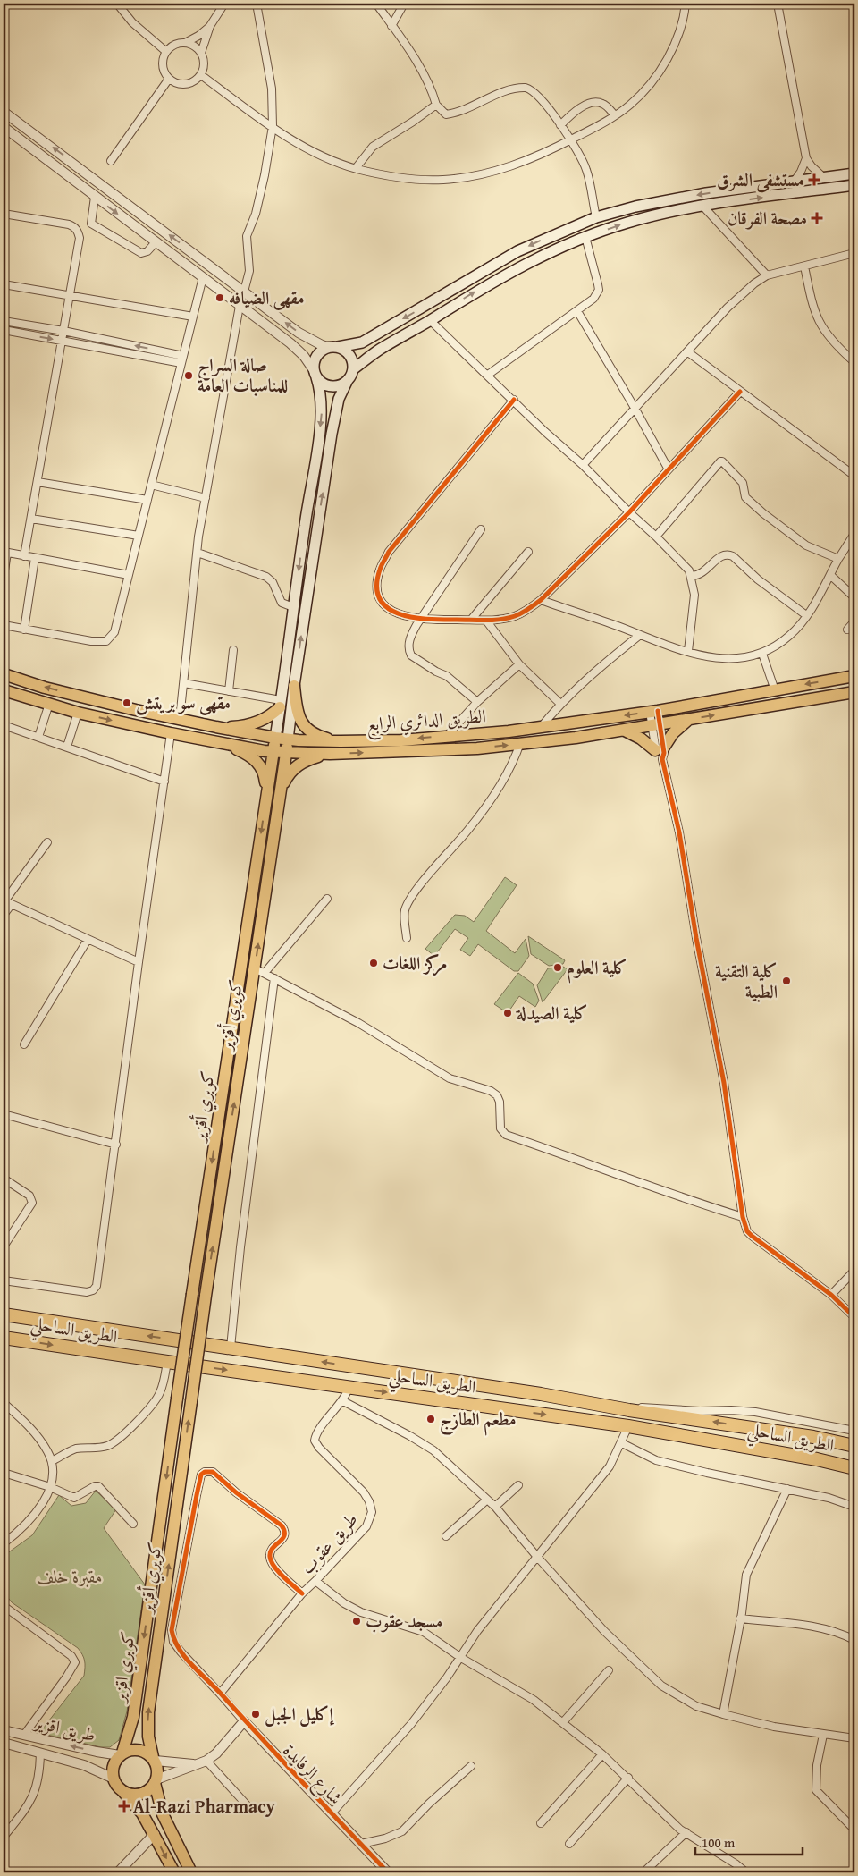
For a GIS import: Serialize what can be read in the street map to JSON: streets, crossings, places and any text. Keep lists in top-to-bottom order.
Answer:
{
  "streets": {
    "highway": ["الطريق الساحلي"],
    "main road": [
      "الطريق الدائري الرابع",
      "كويري أقزير",
      "كوبري أقزير",
      "كوبري اقزير"
    ],
    "street": ["طريق عقوب", "طريق اقزير", "شارع الرفايدة"]
  },
  "crossings": [
    ["الطريق الدائري الرابع", "كويري أقزير"],
    ["الطريق الدائري الرابع", "كوبري أقزير"],
    ["كويري أقزير", "كوبري اقزير"],
    ["كويري أقزير", "طريق اقزير"],
    ["كوبري أقزير", "كوبري اقزير"],
    ["الطريق الساحلي", "طريق عقوب"],
    ["طريق عقوب", "شارع الرفايدة"],
    ["كوبري اقزير", "طريق اقزير"]
  ],
  "one_way": ["كويري أقزير", "كوبري أقزير", "كوبري اقزير"],
  "parks": ["مقبرة خلف"],
  "places": {
    "health": ["مستشفى الشرق", "مصحة الفرقان", "Al-Razi Pharmacy"],
    "other": [
      "مقهى الضيافه",
      "صالة السراج للمناسبات العامة",
      "مقهى سو بريتش",
      "مركز اللغات",
      "كلية العلوم",
      "كلية التقنية الطبية",
      "كلية الصيدلة",
      "مطعم الطازج",
      "مسجد عقوب",
      "إكليل الجبل"
    ]
  },
  "scale_bar": "100 m"
}
